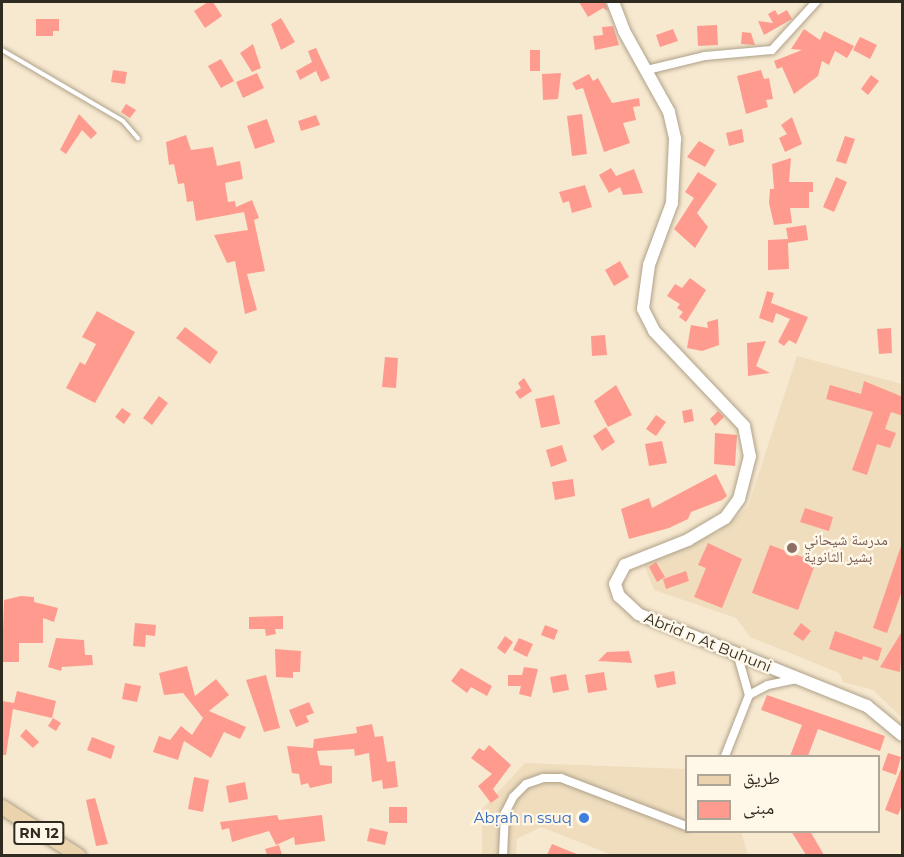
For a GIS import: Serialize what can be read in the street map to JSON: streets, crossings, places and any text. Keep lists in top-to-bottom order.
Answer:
{
  "streets": {
    "main road": ["RN 12"],
    "street": ["Abrid n At Buhuni"]
  },
  "places": ["مدرسة شيحاني بشير الثانوية", "Abṛah n ssuq"],
  "legend": ["طريق", "مبنى"]
}
